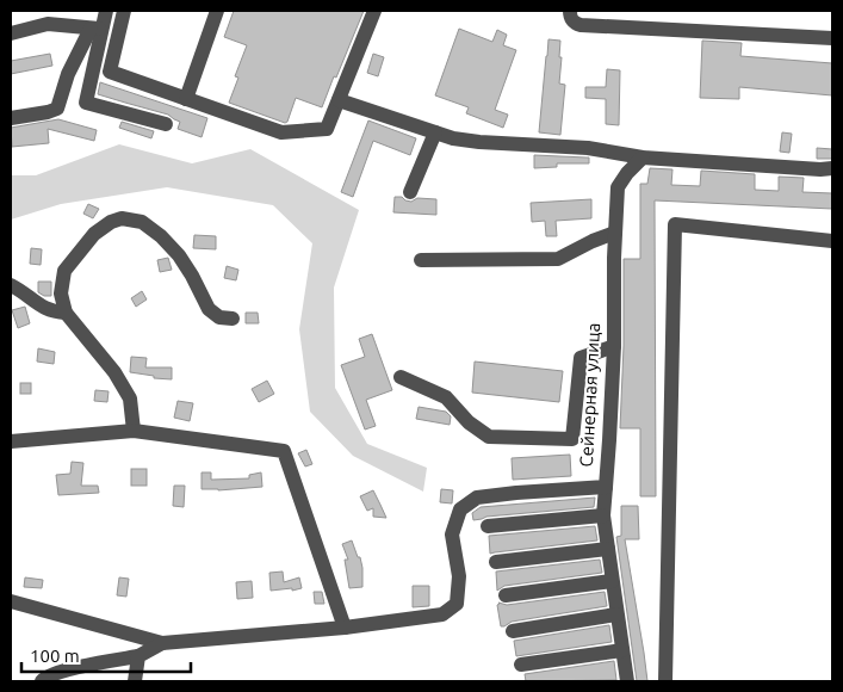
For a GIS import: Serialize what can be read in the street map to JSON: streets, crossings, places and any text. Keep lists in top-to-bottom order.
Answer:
{
  "streets": {
    "street": ["Сейнерная улица"]
  },
  "scale_bar": "100 m"
}
